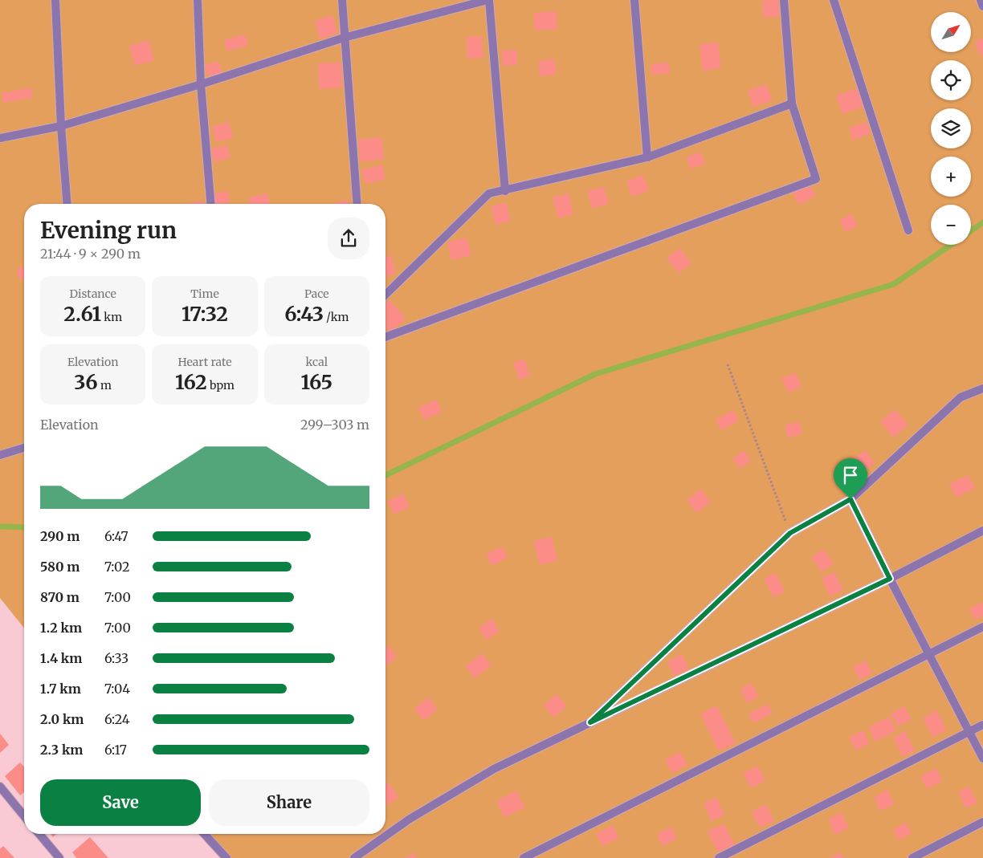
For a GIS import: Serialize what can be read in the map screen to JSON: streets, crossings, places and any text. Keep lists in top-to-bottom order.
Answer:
{
  "north": "top right",
  "page": {
    "map_buttons": ["+", "−"],
    "heading": ["Evening run", "21:44 · 9 × 290 m"],
    "stats": [
      ["Distance", "2.61 km"],
      ["Time", "17:32"],
      ["Pace", "6:43 /km"],
      ["Elevation", "36 m"],
      ["Heart rate", "162 bpm"],
      ["kcal", "165"]
    ],
    "chart": ["Elevation", "299–303 m"],
    "list": [
      {
        "name": "290 m",
        "note": "6:47"
      },
      {
        "name": "580 m",
        "note": "7:02"
      },
      {
        "name": "870 m",
        "note": "7:00"
      },
      {
        "name": "1.2 km",
        "note": "7:00"
      },
      {
        "name": "1.4 km",
        "note": "6:33"
      },
      {
        "name": "1.7 km",
        "note": "7:04"
      },
      {
        "name": "2.0 km",
        "note": "6:24"
      },
      {
        "name": "2.3 km",
        "note": "6:17"
      }
    ],
    "buttons": ["Save", "Share"]
  }
}
